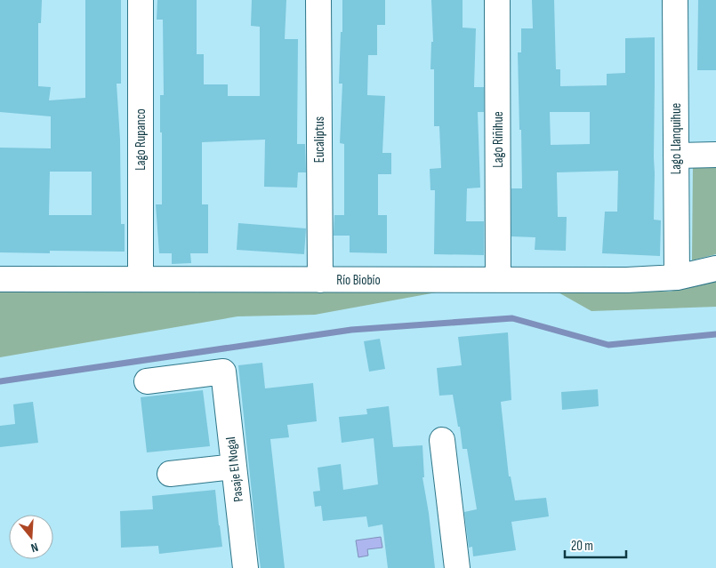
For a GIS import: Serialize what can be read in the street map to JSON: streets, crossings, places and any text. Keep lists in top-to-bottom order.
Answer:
{
  "streets": {
    "street": [
      "Lago Llanquihue",
      "Lago Rupanco",
      "Eucaliptus",
      "Lago Riñihue",
      "Río Biobío",
      "Pasaje El Nogal"
    ]
  },
  "crossings": [
    ["Lago Llanquihue", "Río Biobío"],
    ["Lago Rupanco", "Río Biobío"],
    ["Eucaliptus", "Río Biobío"],
    ["Lago Riñihue", "Río Biobío"]
  ],
  "scale_bar": "20 m",
  "north": "bottom"
}
